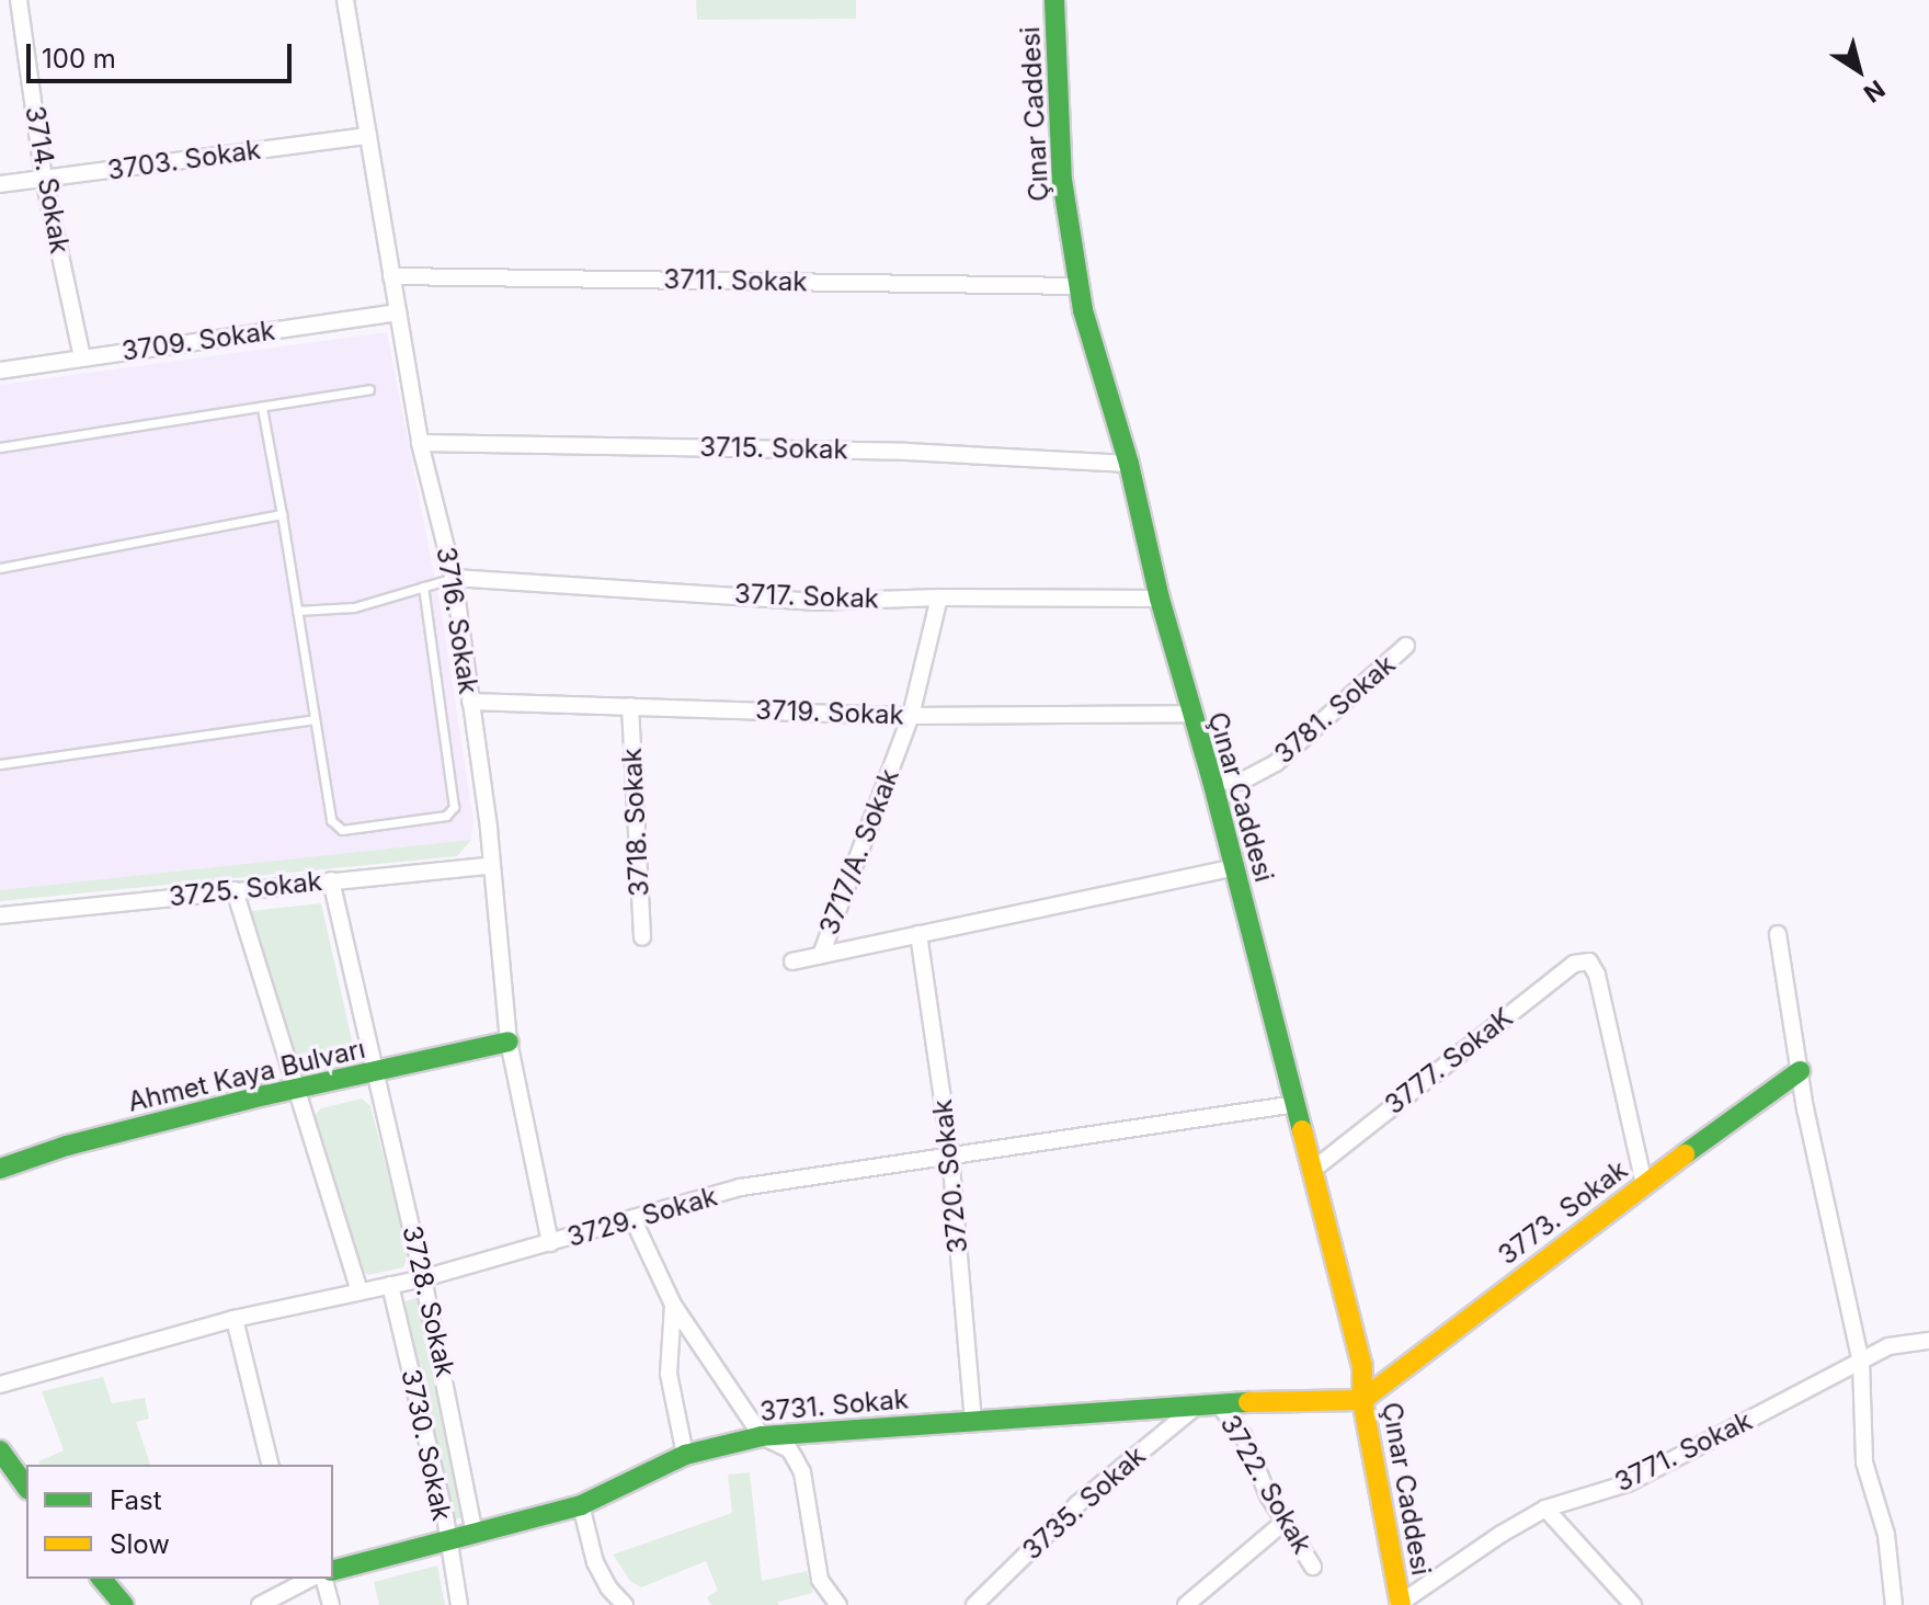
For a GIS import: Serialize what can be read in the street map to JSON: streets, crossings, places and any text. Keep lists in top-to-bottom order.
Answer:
{
  "streets": {
    "street": [
      "Çınar Caddesi",
      "3703. Sokak",
      "3714. Sokak",
      "3711. Sokak",
      "3709. Sokak",
      "3715. Sokak",
      "3717. Sokak",
      "3716. Sokak",
      "3781. Sokak",
      "3719. Sokak",
      "3718. Sokak",
      "3717/A. Sokak",
      "3725. Sokak",
      "3777. SokaK",
      "Ahmet Kaya Bulvarı",
      "3720. Sokak",
      "3773. Sokak",
      "3729. Sokak",
      "3728. Sokak",
      "3731. Sokak",
      "3730. Sokak",
      "3771. Sokak",
      "3722. Sokak",
      "3735. Sokak"
    ]
  },
  "crossings": [
    ["Çınar Caddesi", "3711. Sokak"],
    ["Çınar Caddesi", "3715. Sokak"],
    ["Çınar Caddesi", "3717. Sokak"],
    ["Çınar Caddesi", "3781. Sokak"],
    ["Çınar Caddesi", "3719. Sokak"],
    ["Çınar Caddesi", "3777. SokaK"],
    ["Çınar Caddesi", "3773. Sokak"],
    ["Çınar Caddesi", "3729. Sokak"],
    ["Çınar Caddesi", "3731. Sokak"],
    ["Çınar Caddesi", "3771. Sokak"],
    ["3703. Sokak", "3714. Sokak"],
    ["3703. Sokak", "3716. Sokak"],
    ["3714. Sokak", "3709. Sokak"],
    ["3711. Sokak", "3716. Sokak"],
    ["3709. Sokak", "3716. Sokak"],
    ["3715. Sokak", "3716. Sokak"],
    ["3717. Sokak", "3716. Sokak"],
    ["3717. Sokak", "3717/A. Sokak"],
    ["3716. Sokak", "3719. Sokak"],
    ["3716. Sokak", "3725. Sokak"],
    ["3716. Sokak", "Ahmet Kaya Bulvarı"],
    ["3716. Sokak", "3729. Sokak"],
    ["3719. Sokak", "3718. Sokak"],
    ["3719. Sokak", "3717/A. Sokak"],
    ["3725. Sokak", "3728. Sokak"],
    ["3777. SokaK", "3773. Sokak"],
    ["Ahmet Kaya Bulvarı", "3728. Sokak"],
    ["3720. Sokak", "3729. Sokak"],
    ["3720. Sokak", "3731. Sokak"],
    ["3773. Sokak", "3731. Sokak"],
    ["3729. Sokak", "3728. Sokak"],
    ["3729. Sokak", "3730. Sokak"],
    ["3728. Sokak", "3731. Sokak"],
    ["3731. Sokak", "3730. Sokak"],
    ["3731. Sokak", "3722. Sokak"],
    ["3731. Sokak", "3735. Sokak"],
    ["3722. Sokak", "3735. Sokak"]
  ],
  "legend": ["Fast", "Slow"],
  "scale_bar": "100 m",
  "north": "bottom right"
}
